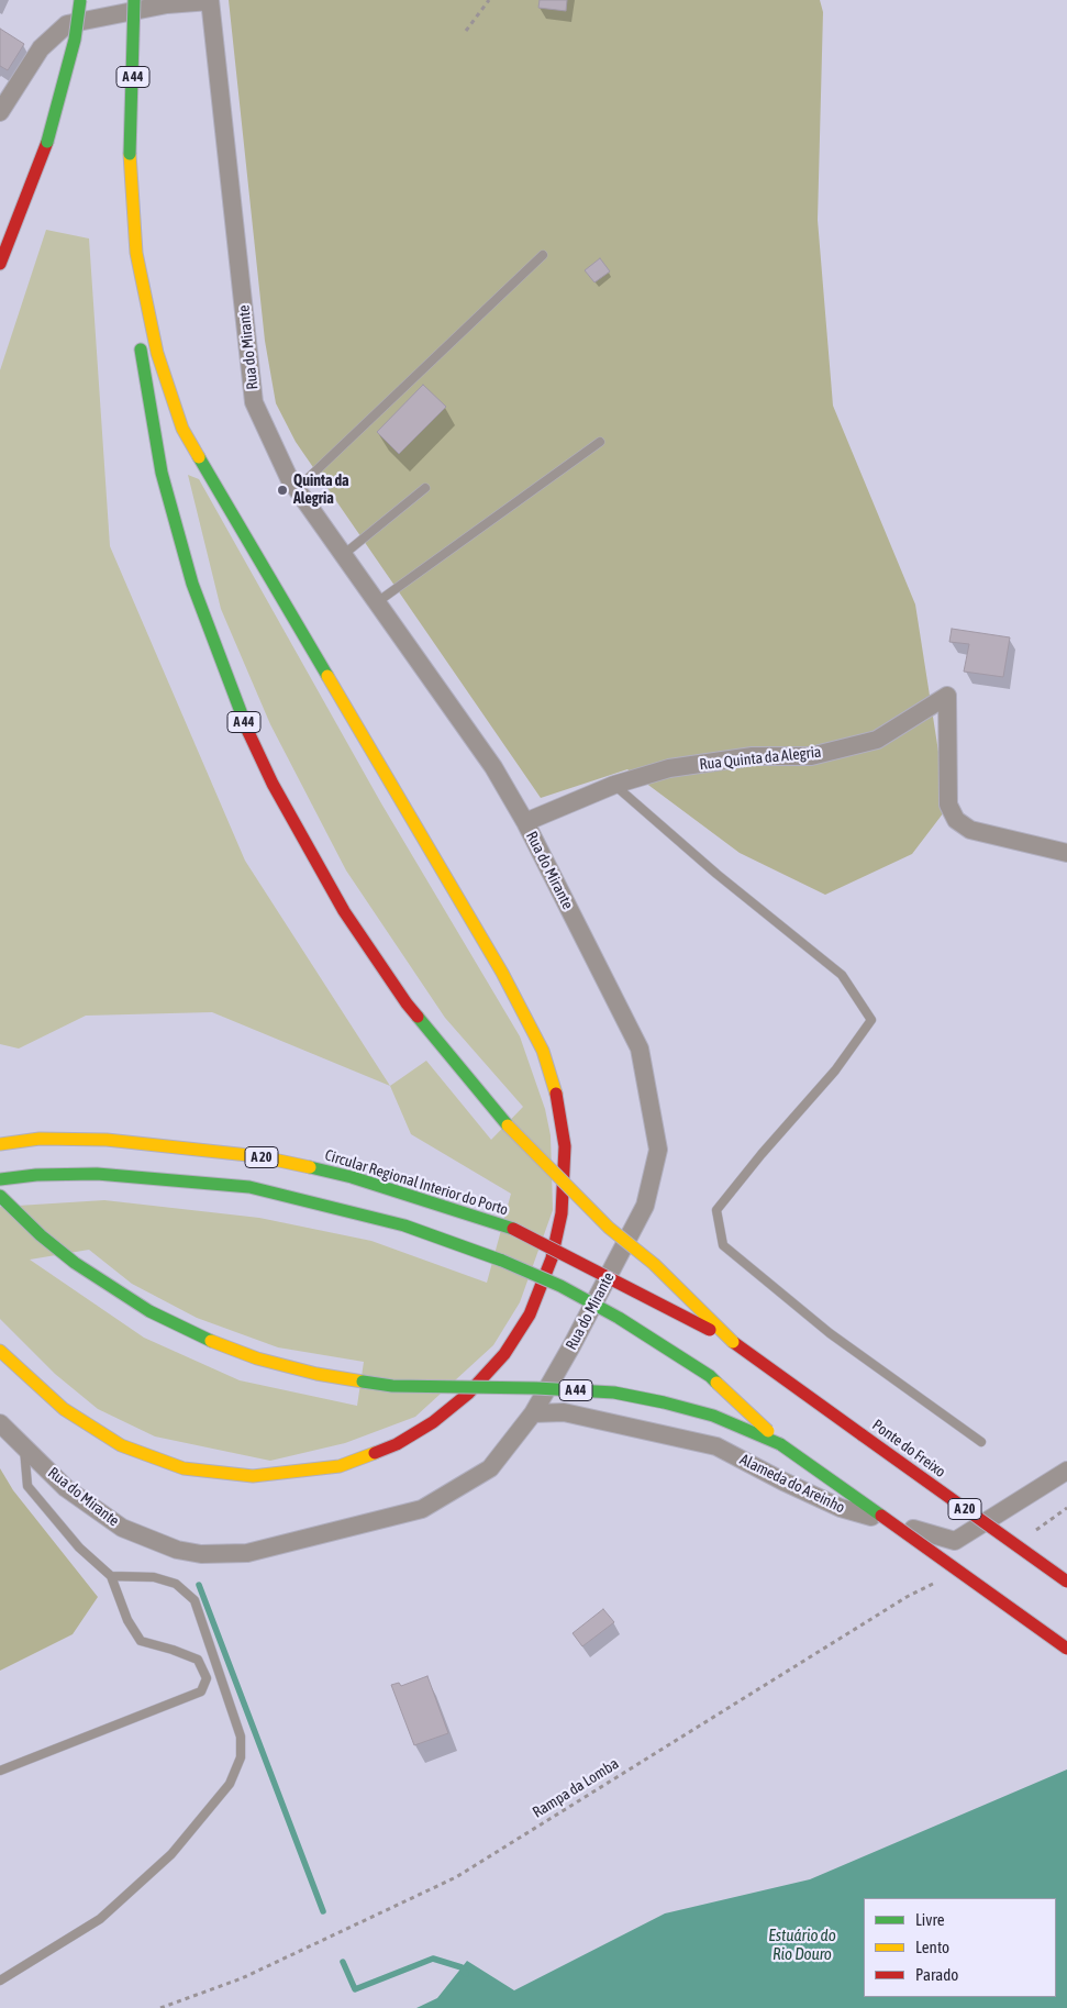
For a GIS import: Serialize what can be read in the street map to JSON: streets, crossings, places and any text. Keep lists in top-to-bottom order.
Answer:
{
  "streets": {
    "highway": [
      "A 44",
      "A 20",
      "Circular Regional Interior do Porto",
      "Ponte do Freixo"
    ],
    "street": ["Rua do Mirante", "Rua Quinta da Alegria", "Alameda do Areinho"],
    "path": ["Rampa da Lomba"]
  },
  "crossings": [
    ["A 44", "A 20"],
    ["A 44", "Circular Regional Interior do Porto"],
    ["A 44", "Ponte do Freixo"],
    ["Rua do Mirante", "Rua Quinta da Alegria"],
    ["Rua do Mirante", "Alameda do Areinho"],
    ["Circular Regional Interior do Porto", "Ponte do Freixo"]
  ],
  "water": ["Estuário do Rio Douro"],
  "places": ["Quinta da Alegria"],
  "legend": ["Livre", "Lento", "Parado"]
}
